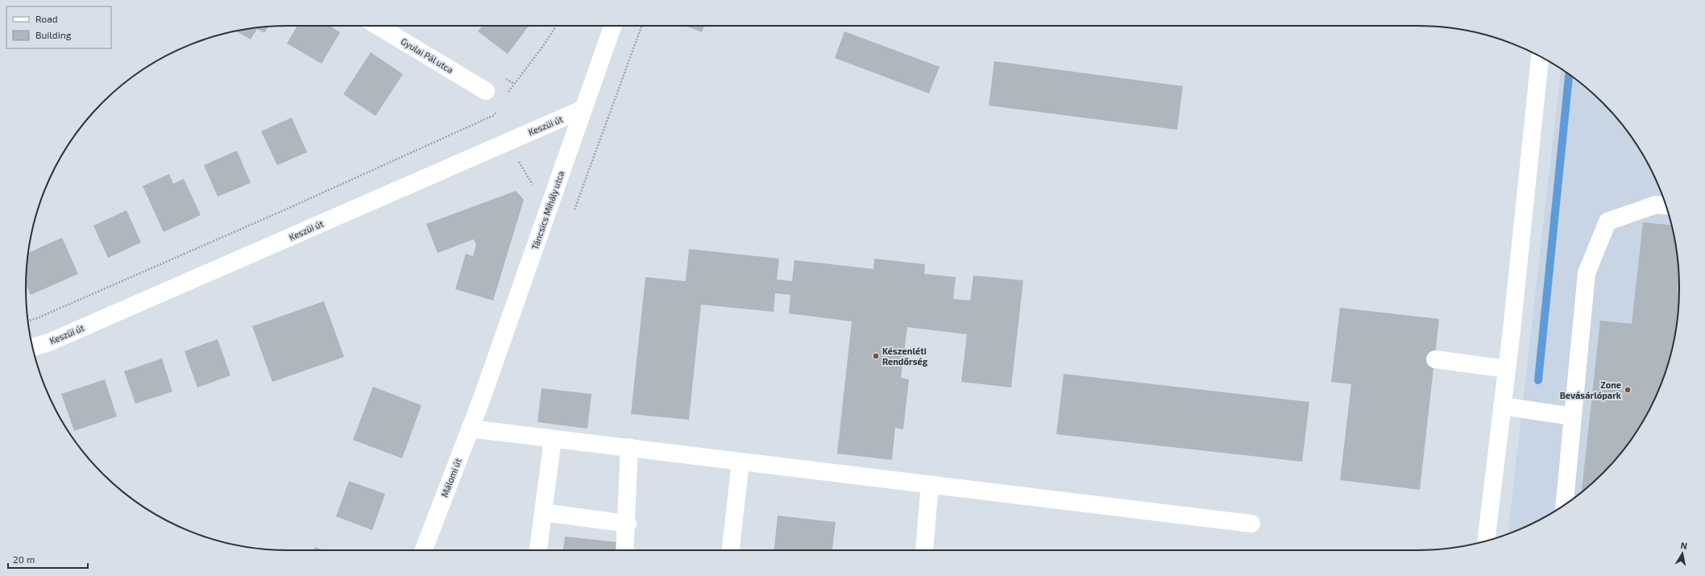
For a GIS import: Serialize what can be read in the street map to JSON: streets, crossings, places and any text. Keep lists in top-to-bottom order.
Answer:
{
  "streets": {
    "street": [
      "Gyulai Pál utca",
      "Keszüi út",
      "Táncsics Mihály utca",
      "Málomi út"
    ]
  },
  "crossings": [
    ["Keszüi út", "Táncsics Mihály utca"],
    ["Táncsics Mihály utca", "Málomi út"]
  ],
  "places": ["Készenléti Rendőrség", "Zone Bevásárlópark"],
  "legend": ["Road", "Building"],
  "scale_bar": "20 m",
  "north": "top"
}
